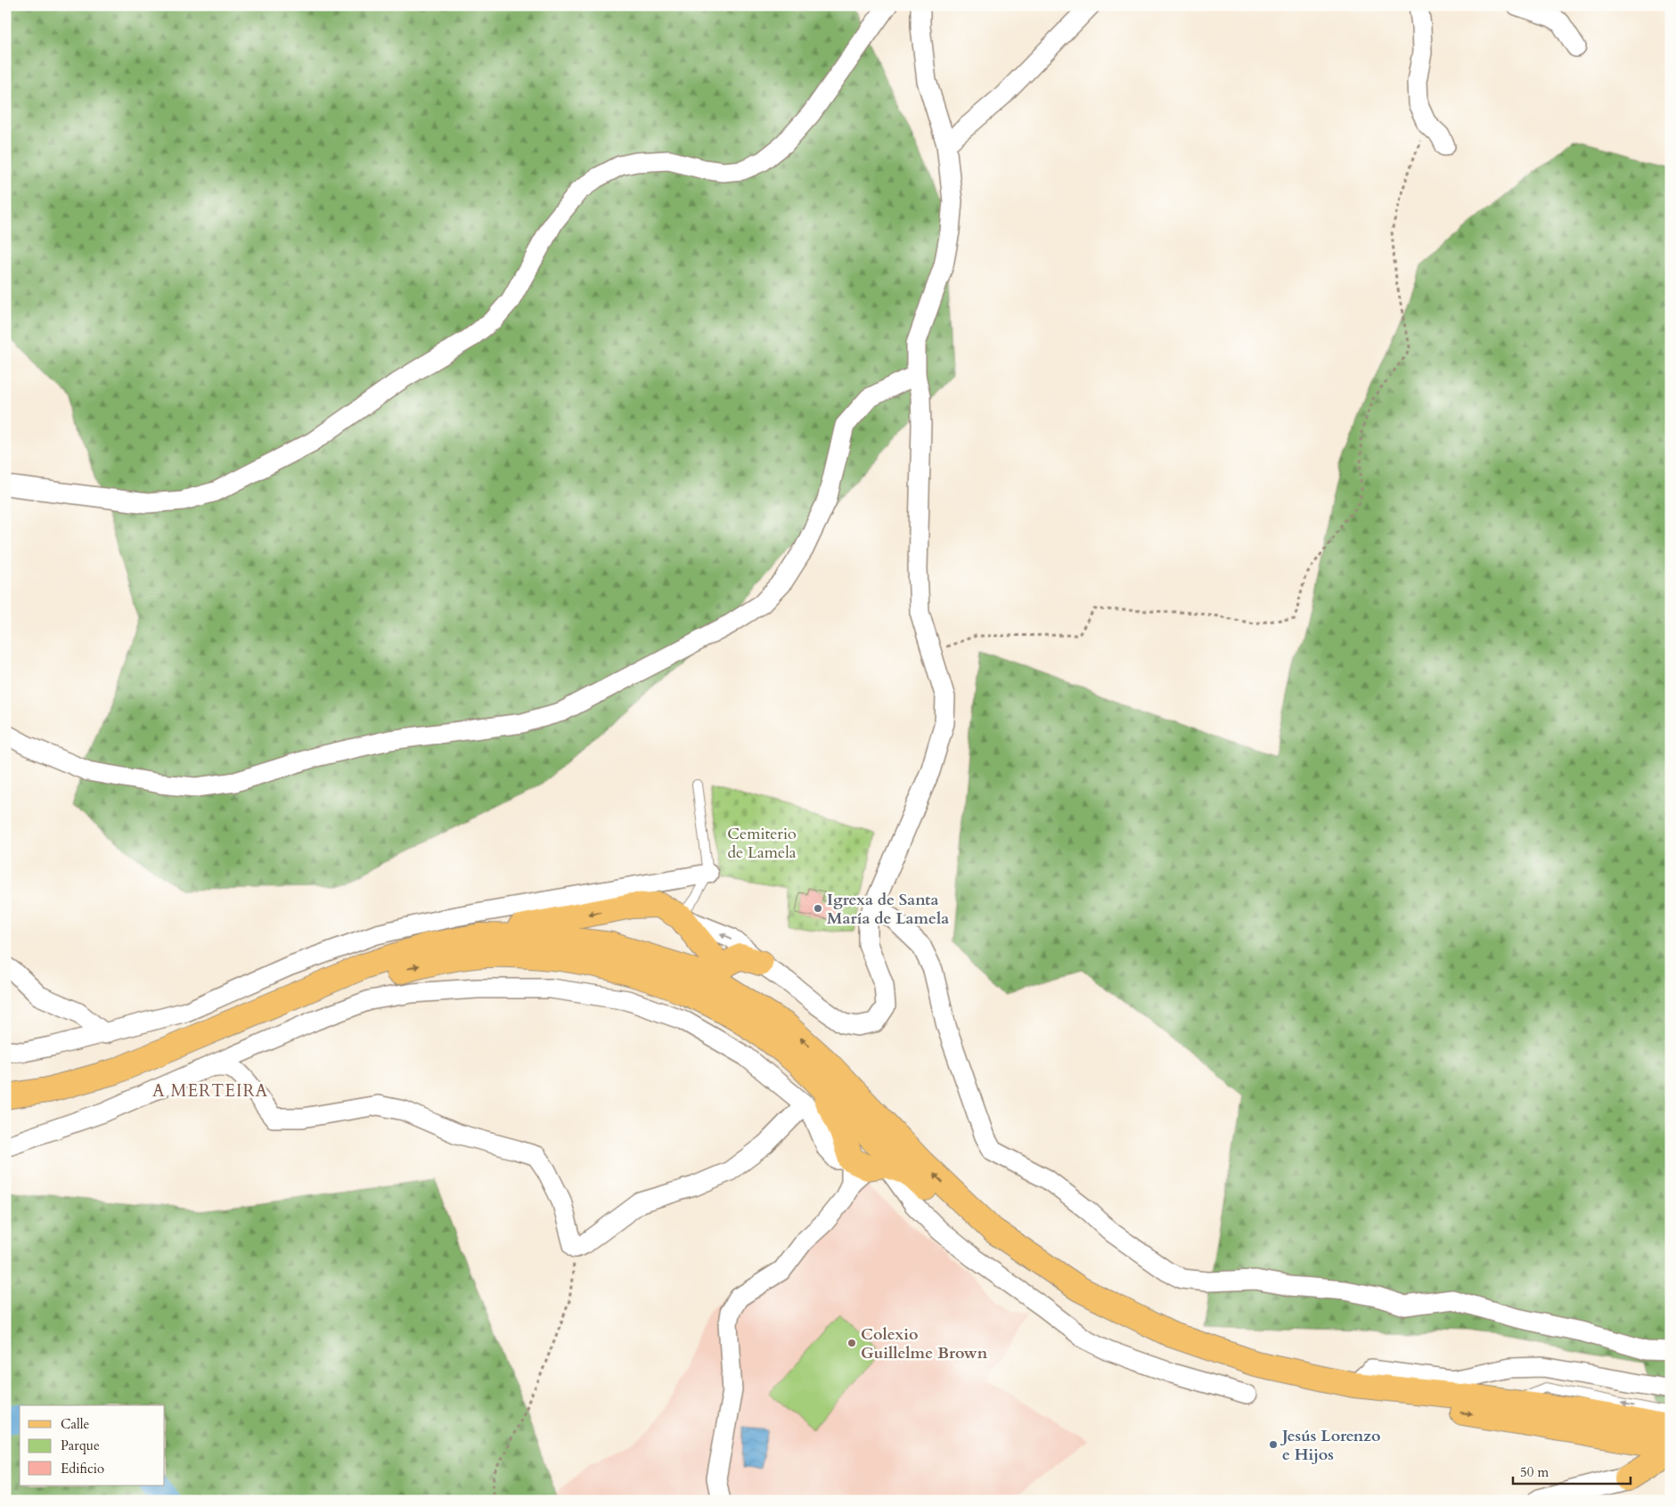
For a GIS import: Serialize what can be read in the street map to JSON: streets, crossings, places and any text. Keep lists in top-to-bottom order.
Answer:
{
  "districts": ["A MERTEIRA"],
  "parks": ["Cemiterio de Lamela"],
  "places": ["Igrexa de Santa María de Lamela", "Colexio Guillelme Brown", "Jesús Lorenzo e Hijos"],
  "legend": ["Calle", "Parque", "Edificio"],
  "scale_bar": "50 m"
}
